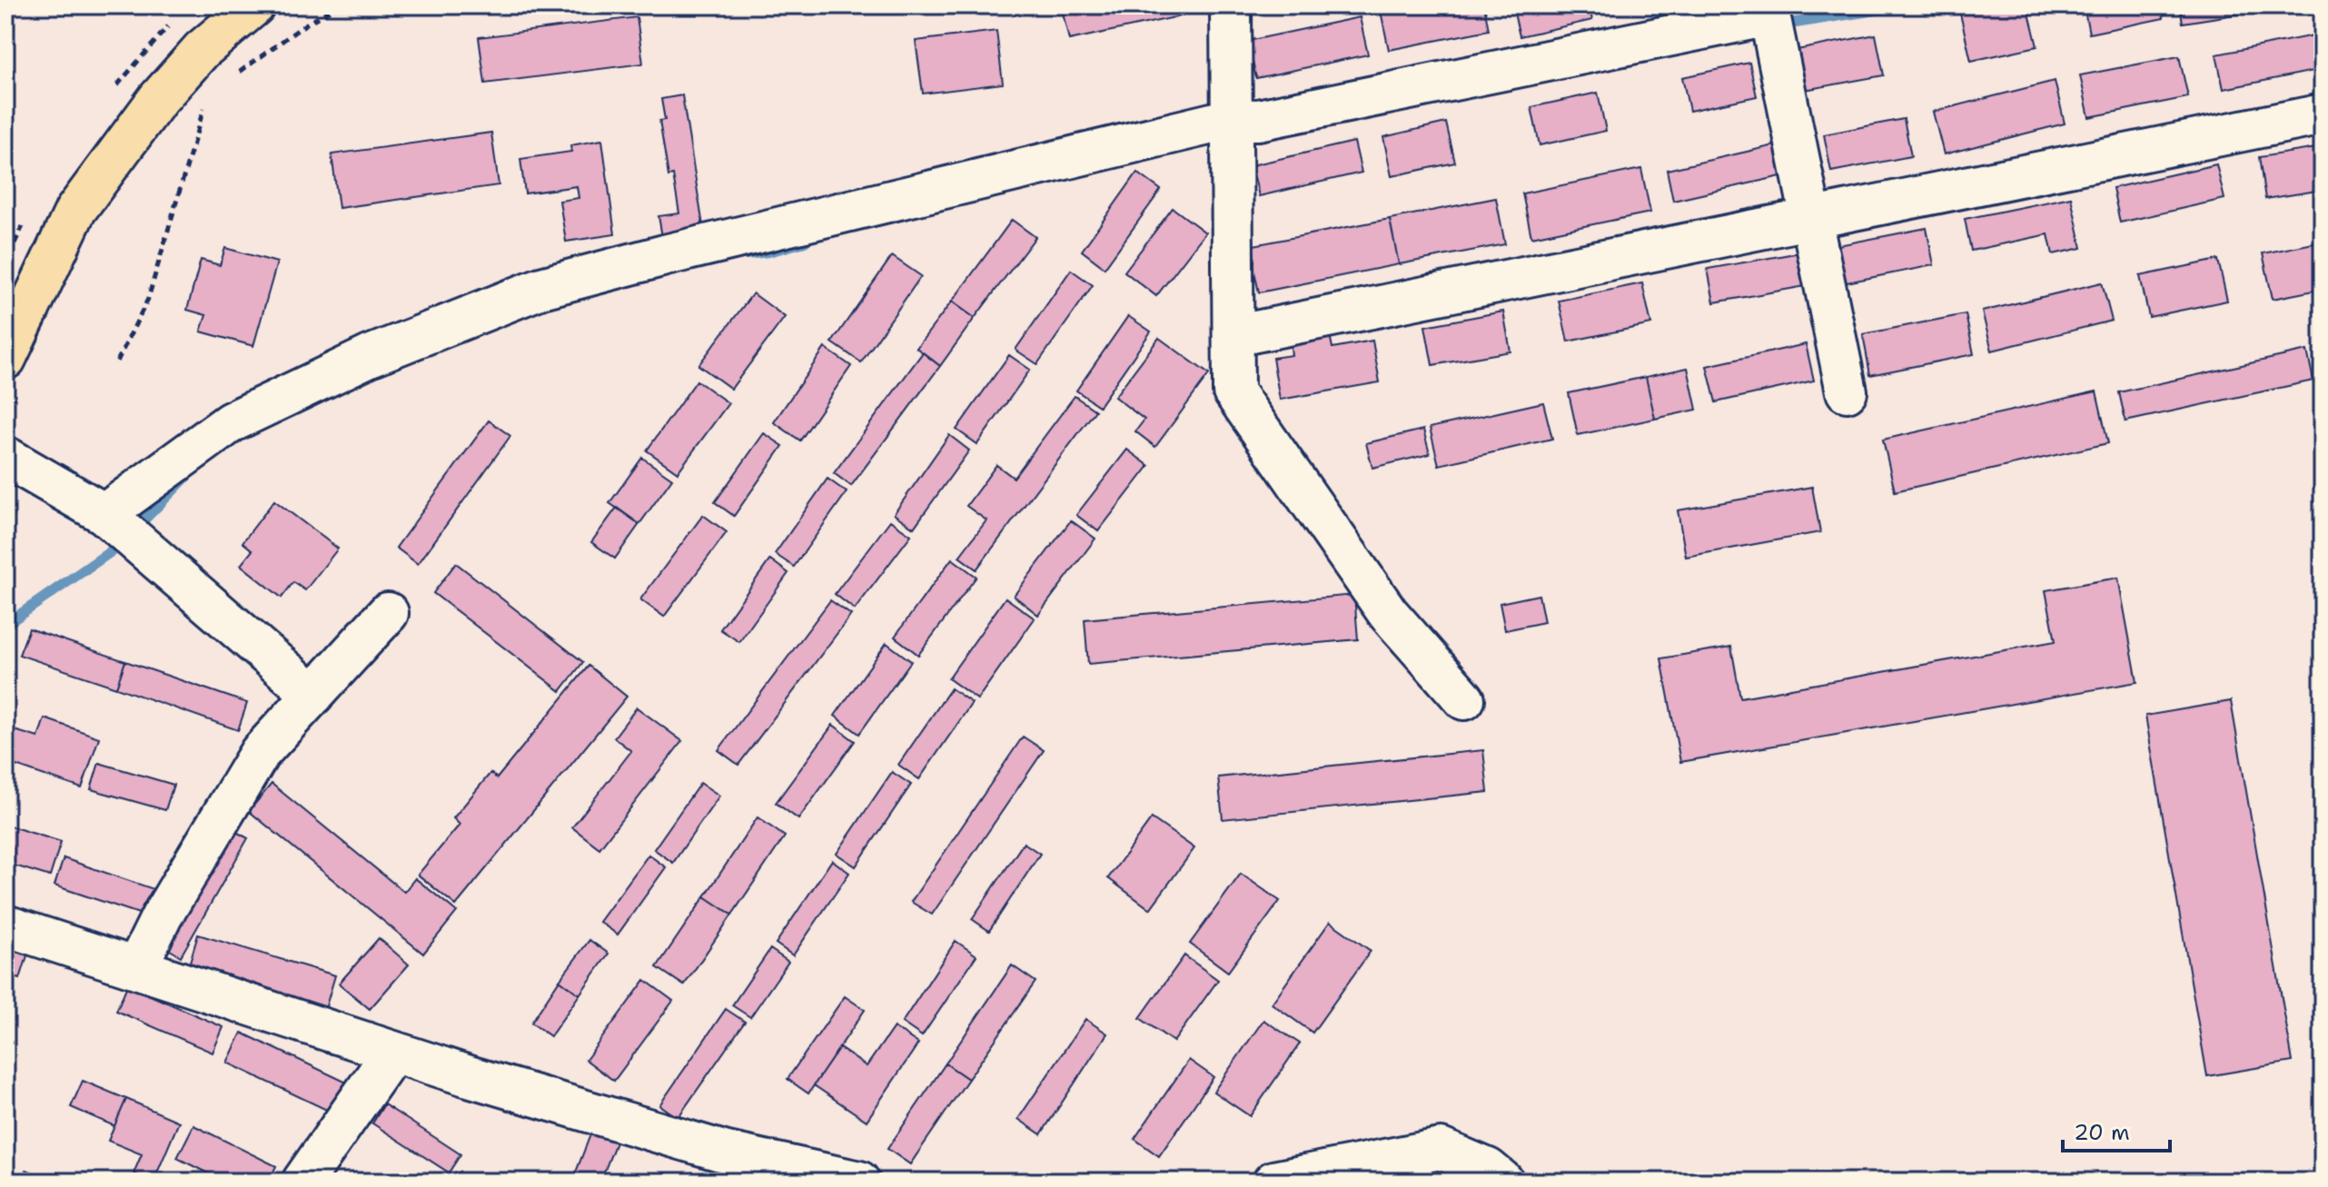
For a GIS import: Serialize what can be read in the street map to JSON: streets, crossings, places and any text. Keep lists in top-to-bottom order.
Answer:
{
  "scale_bar": "20 m"
}
